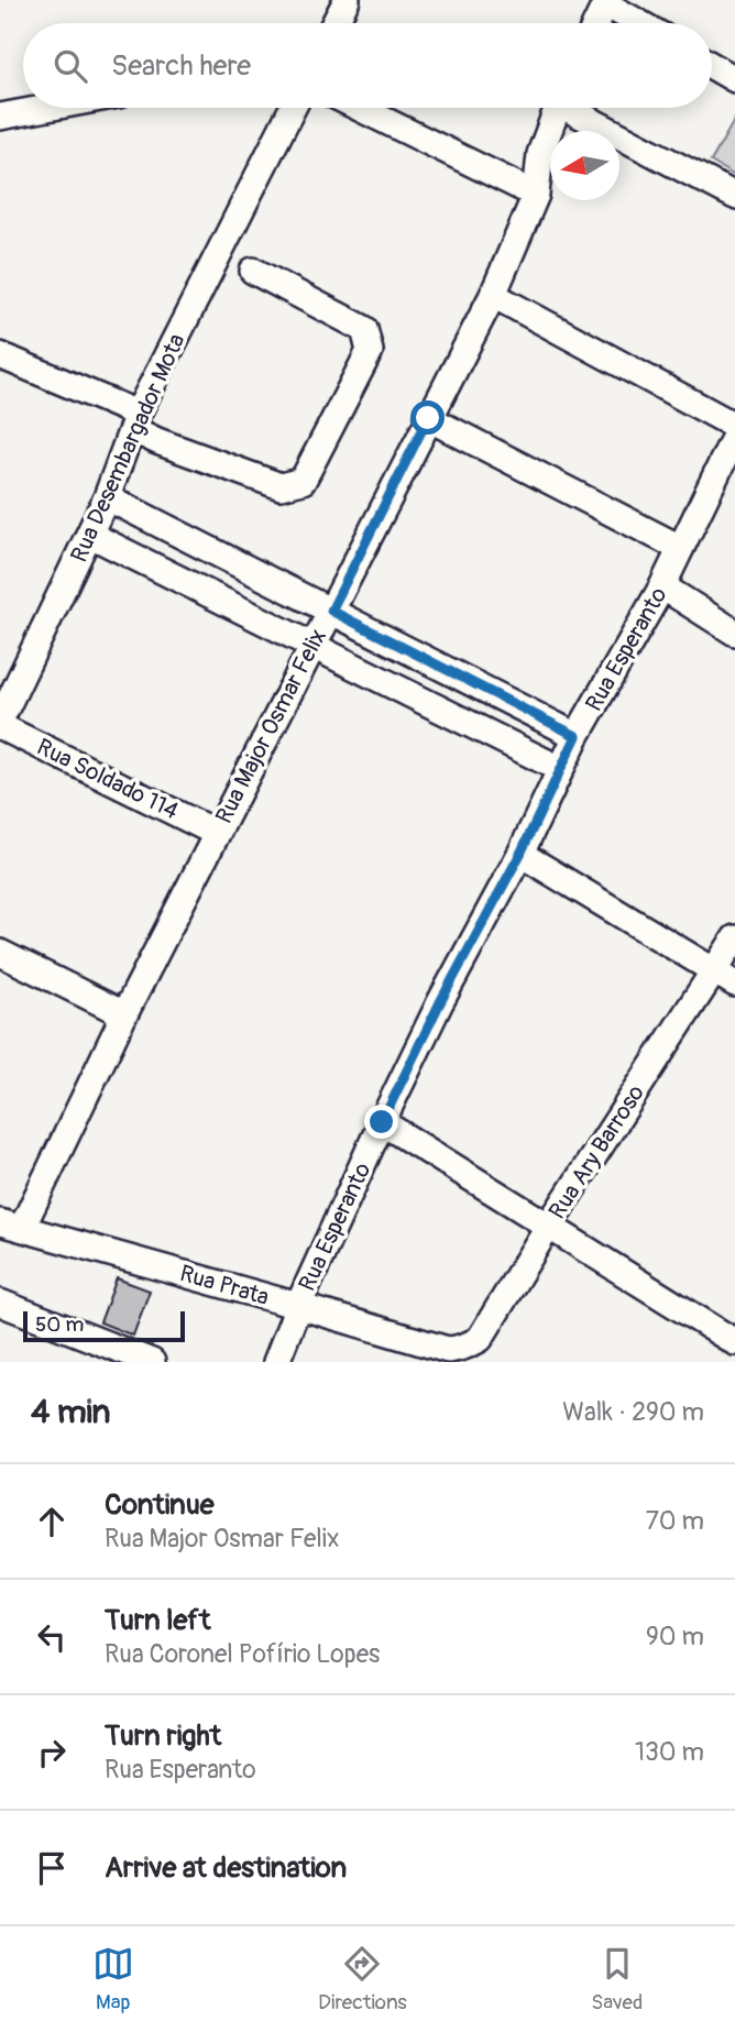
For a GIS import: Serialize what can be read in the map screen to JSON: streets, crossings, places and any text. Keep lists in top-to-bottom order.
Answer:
{
  "streets": {
    "street": [
      "Rua Desembargador Mota",
      "Rua Esperanto",
      "Rua Major Osmar Felix",
      "Rua Soldado 114",
      "Rua Ary Barroso",
      "Rua Prata"
    ]
  },
  "crossings": [
    ["Rua Desembargador Mota", "Rua Soldado 114"],
    ["Rua Esperanto", "Rua Prata"],
    ["Rua Major Osmar Felix", "Rua Soldado 114"],
    ["Rua Major Osmar Felix", "Rua Prata"],
    ["Rua Ary Barroso", "Rua Prata"]
  ],
  "scale_bar": "50 m",
  "north": "left",
  "page": {
    "search": "Search here",
    "scale": "50 m",
    "heading": ["4 min", "Walk · 290 m"],
    "list": [
      ["Continue", "Rua Major Osmar Felix", "70 m"],
      ["Turn left", "Rua Coronel Pofírio Lopes", "90 m"],
      ["Turn right", "Rua Esperanto", "130 m"],
      "Arrive at destination"
    ],
    "nav": ["Map", "Directions", "Saved"]
  }
}
